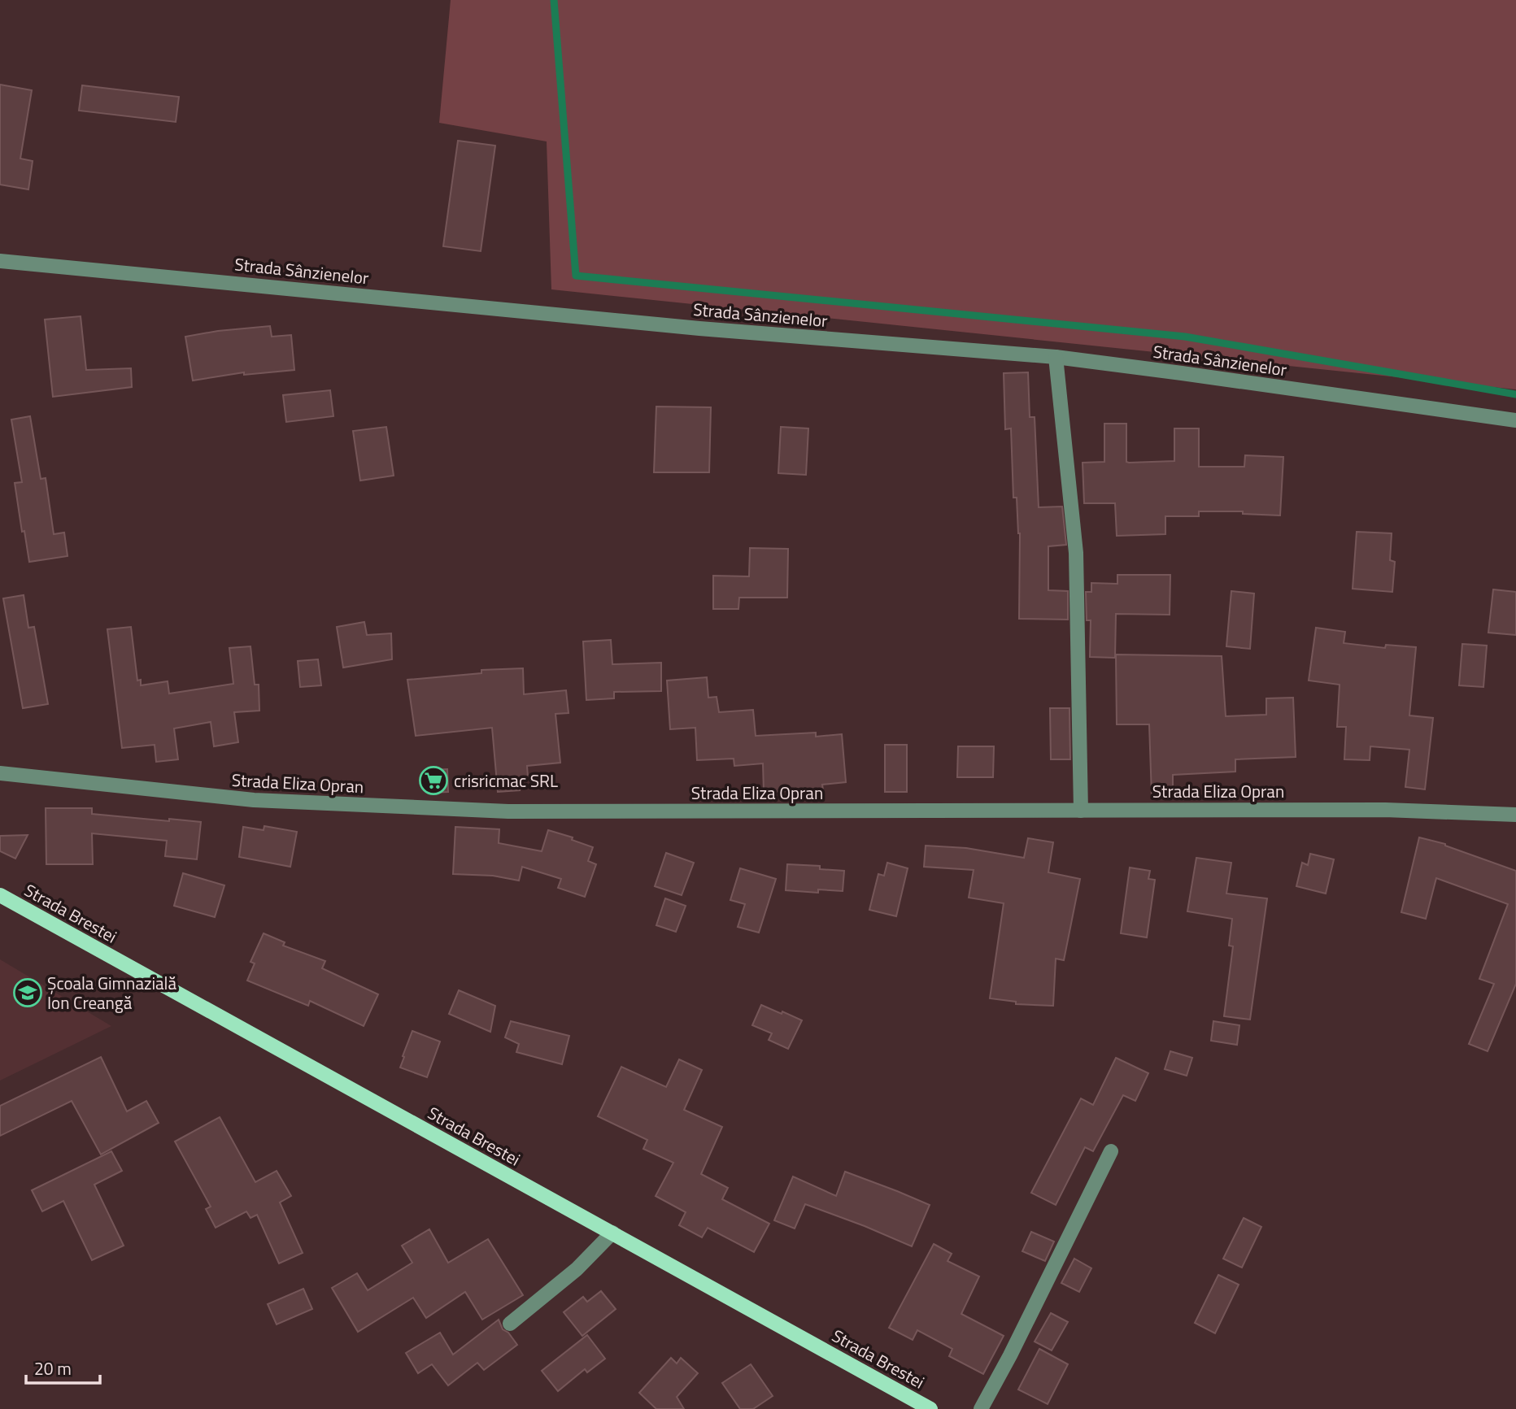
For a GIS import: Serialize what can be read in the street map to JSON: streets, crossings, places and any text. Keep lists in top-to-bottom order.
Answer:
{
  "streets": {
    "main road": ["Strada Brestei"],
    "street": ["Strada Sânzienelor", "Strada Eliza Opran"]
  },
  "places": {
    "supermarket": ["crisricmac SRL"],
    "school or university": ["Școala Gimnazială Ion Creangă"]
  },
  "scale_bar": "20 m"
}
